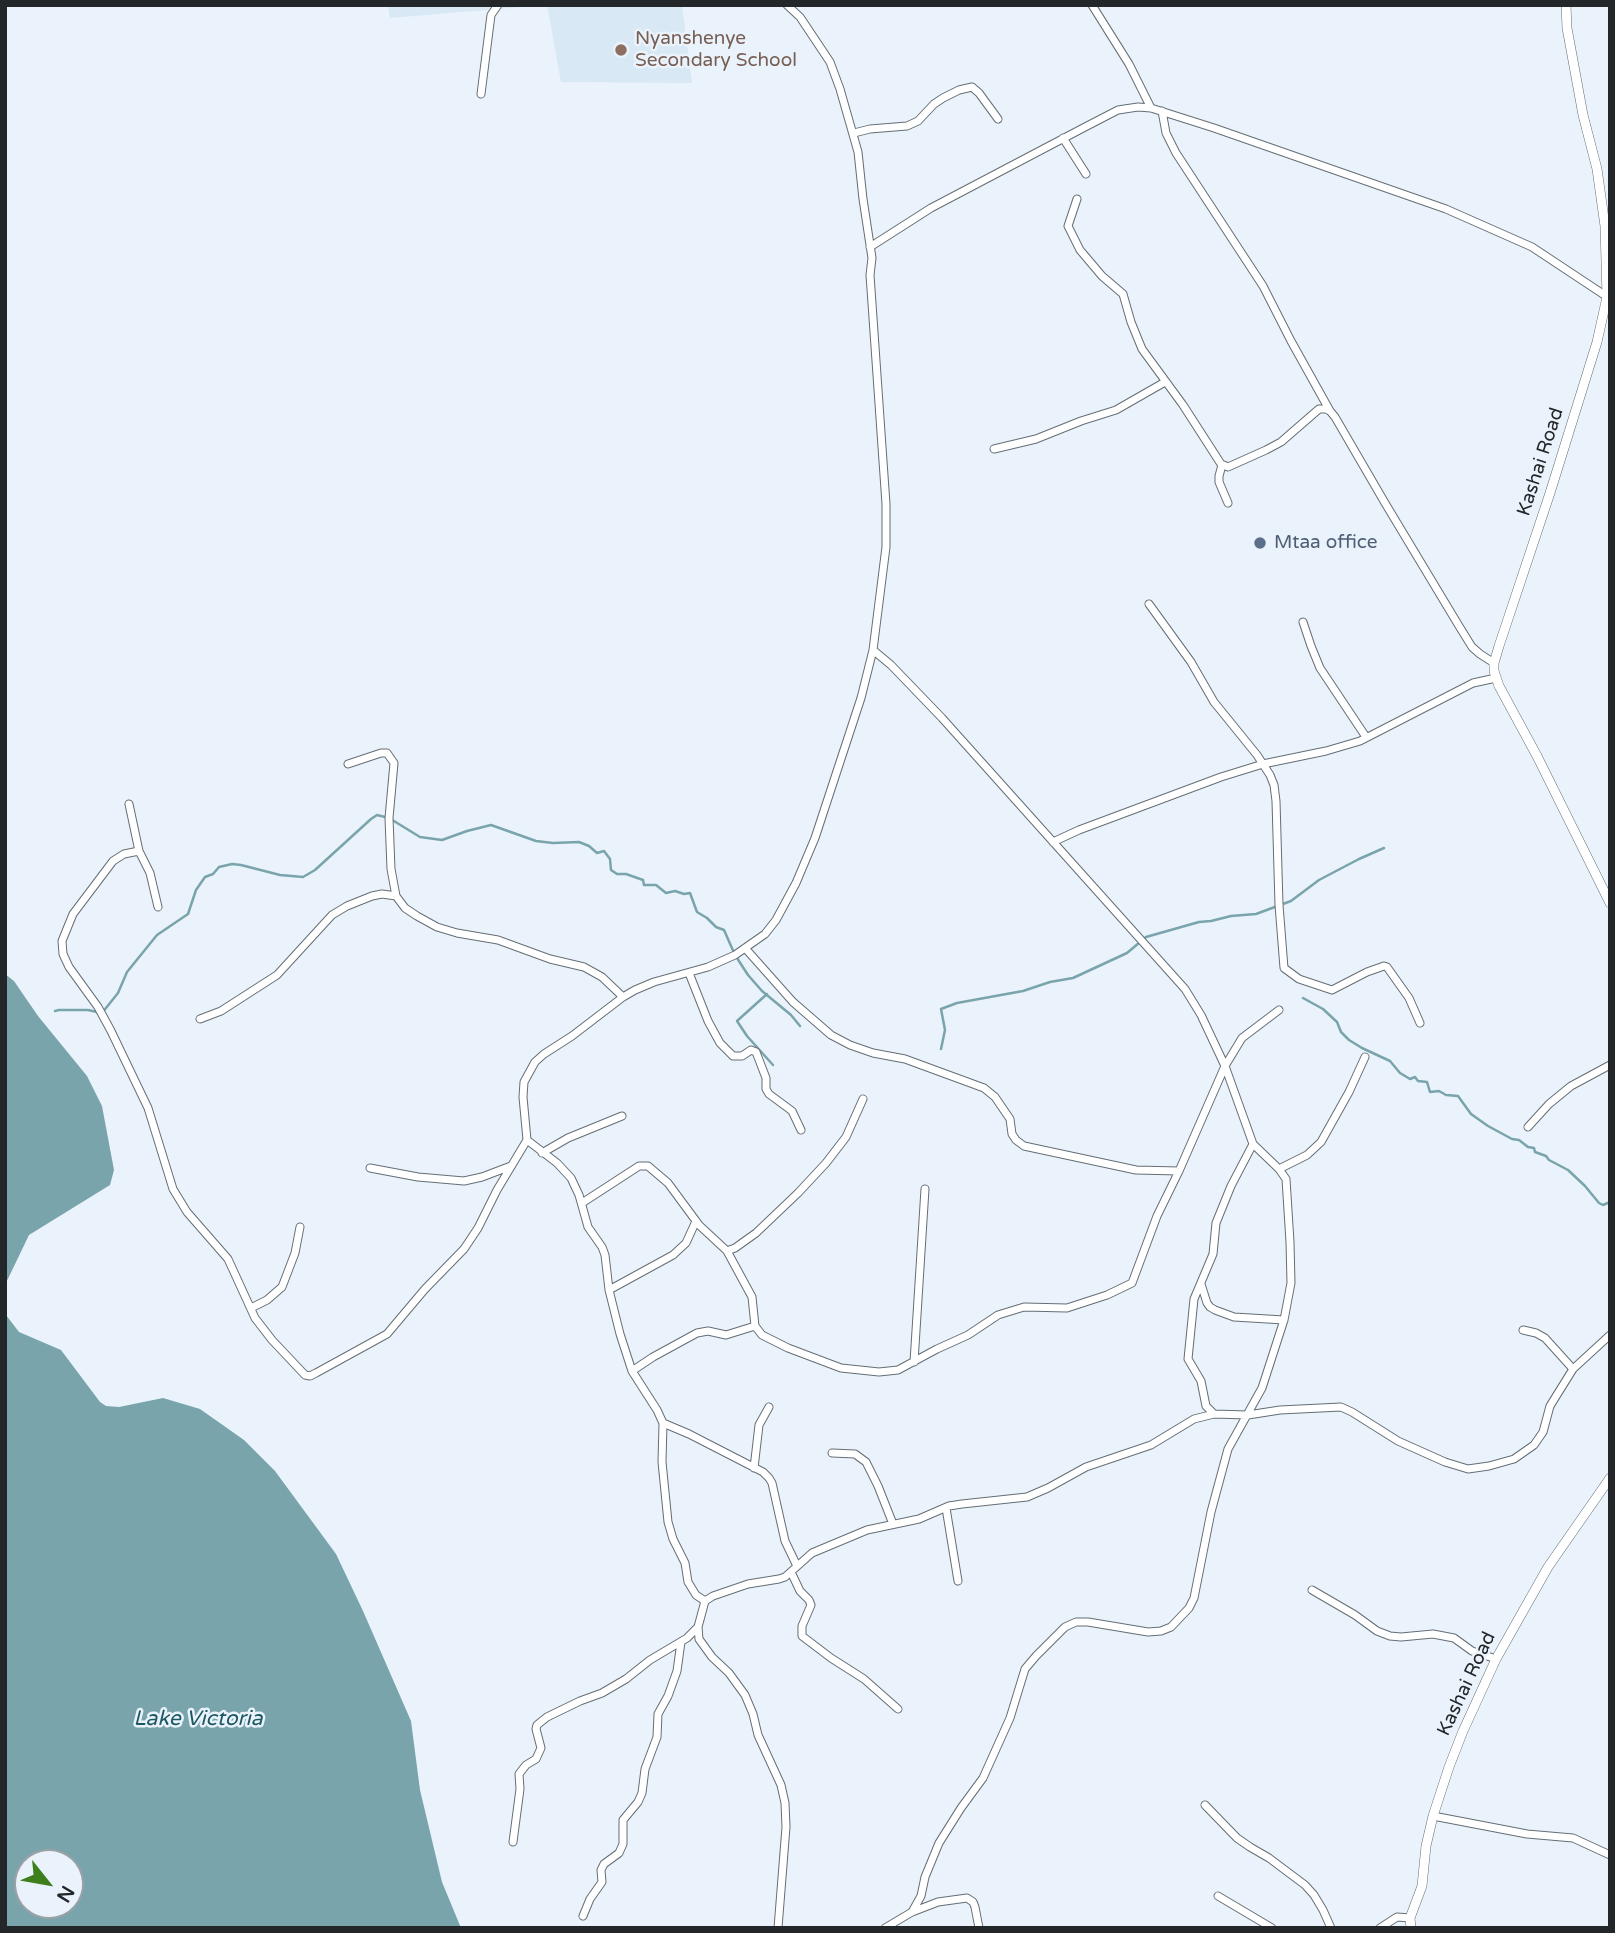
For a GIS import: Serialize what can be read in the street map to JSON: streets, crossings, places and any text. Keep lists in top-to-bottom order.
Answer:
{
  "streets": {
    "street": ["Kashai Road"]
  },
  "water": ["Lake Victoria"],
  "places": ["Nyanshenye Secondary School", "Mtaa office"],
  "north": "bottom right"
}
